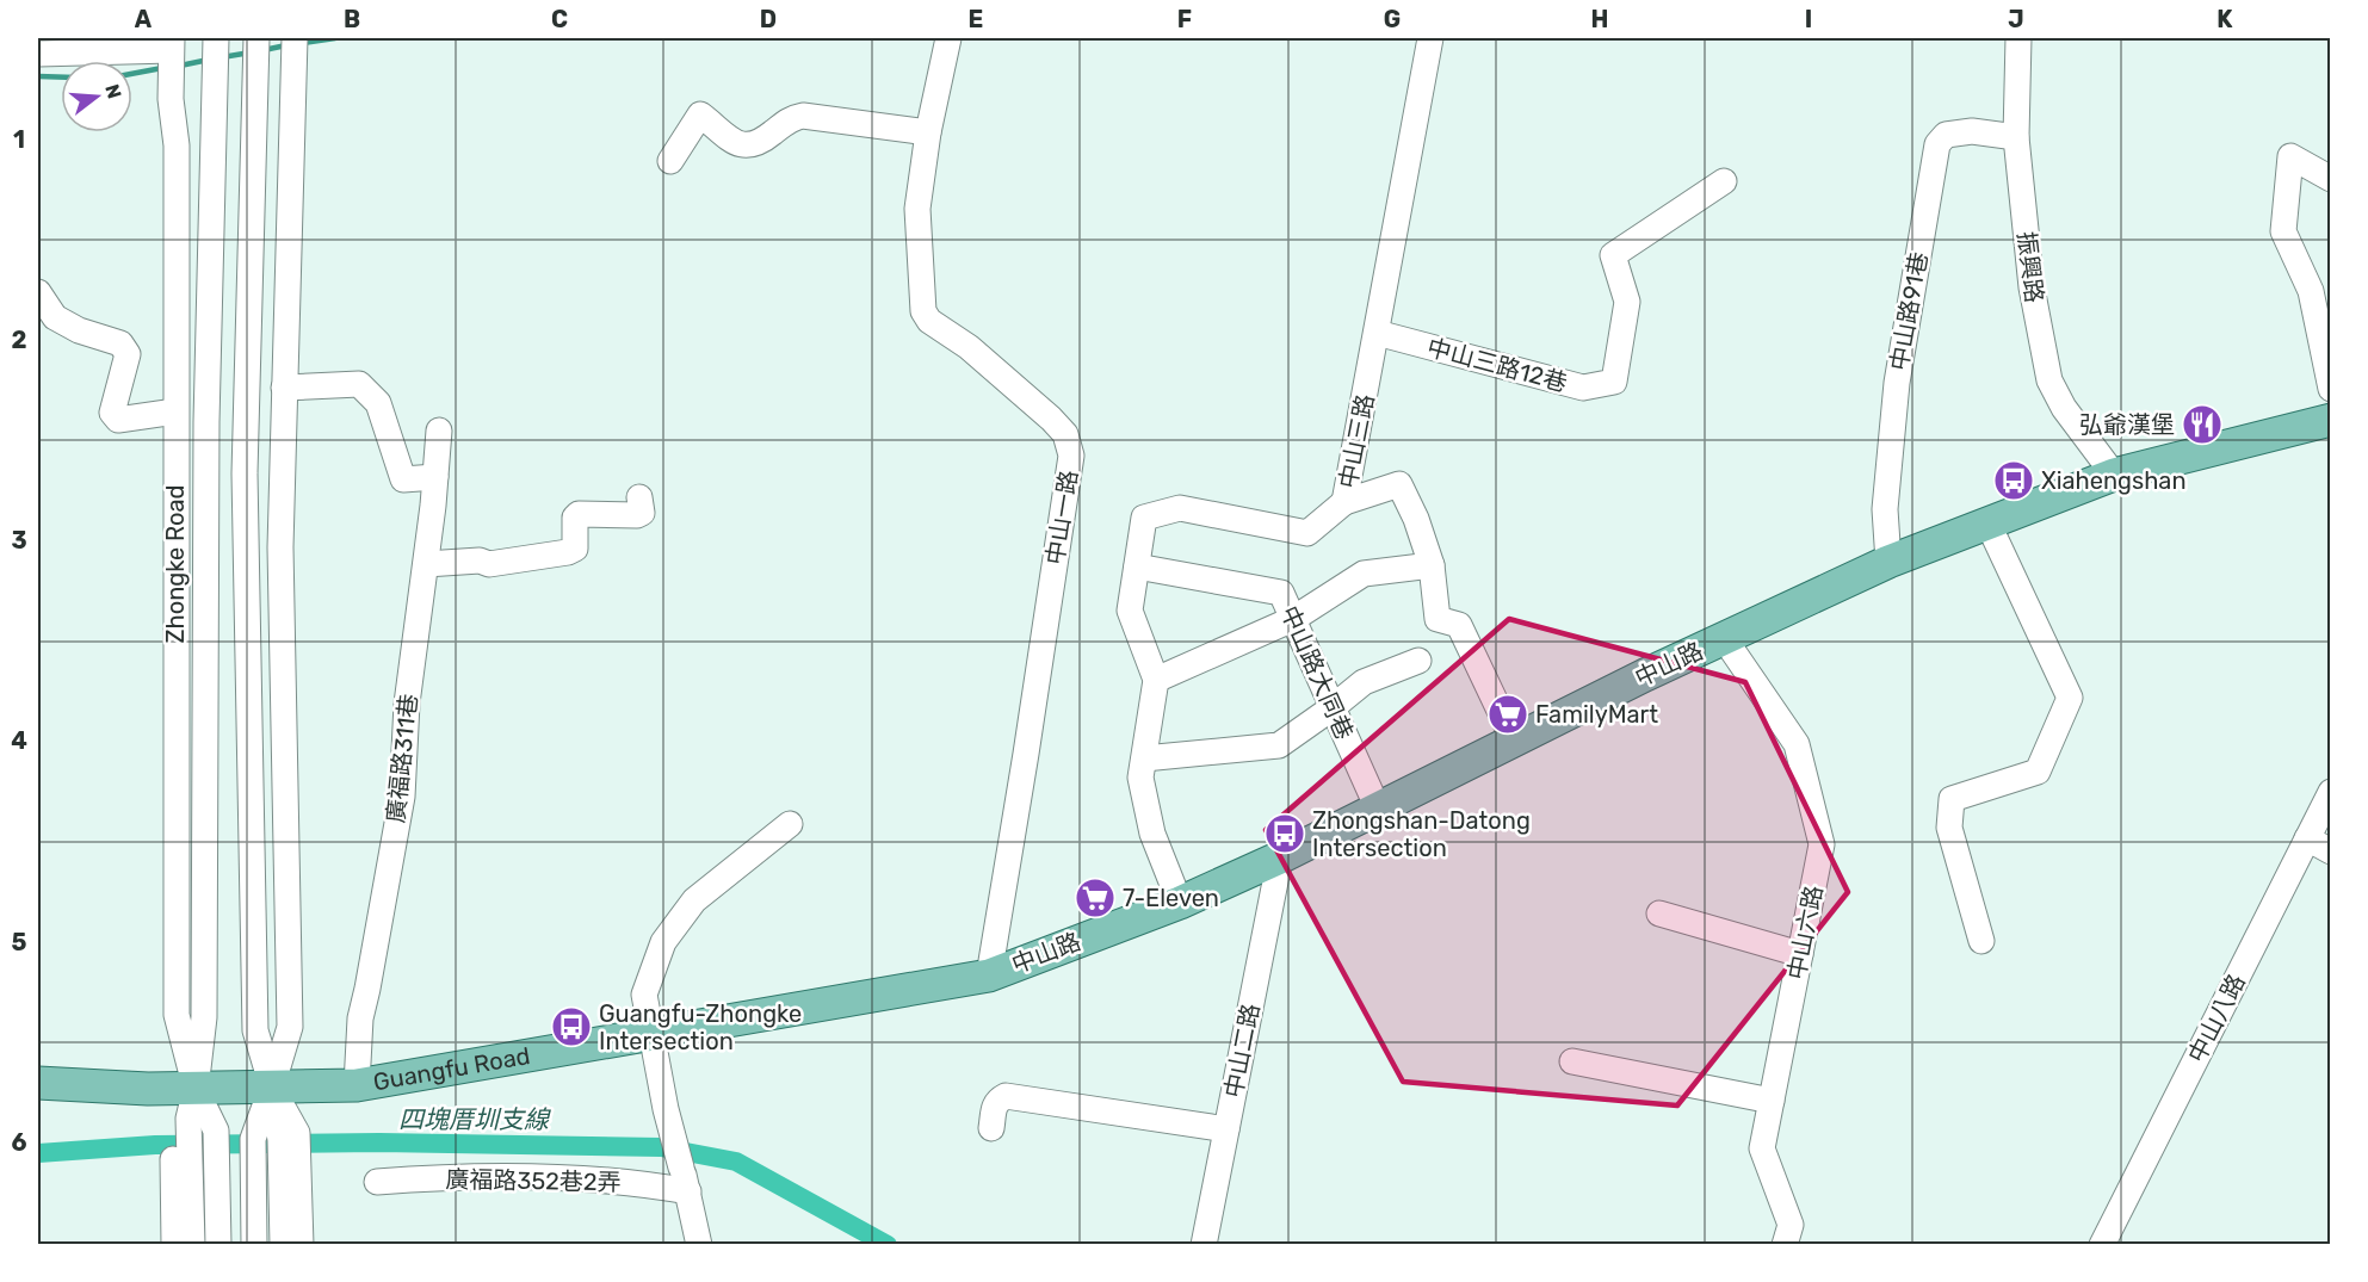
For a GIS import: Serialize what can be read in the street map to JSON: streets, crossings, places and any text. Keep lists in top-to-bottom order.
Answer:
{
  "streets": {
    "main road": ["中山路", "Guangfu Road"],
    "street": [
      "振興路",
      "中山路91巷",
      "中山三路12巷",
      "中山三路",
      "中山一路",
      "Zhongke Road",
      "中山路大同巷",
      "廣福路311巷",
      "中山六路",
      "中山八路",
      "中山二路",
      "廣福路352巷2弄"
    ]
  },
  "crossings": [
    ["振興路", "中山路91巷"],
    ["振興路", "中山路"],
    ["中山路91巷", "中山路"],
    ["中山三路12巷", "中山三路"],
    ["中山三路", "中山路"],
    ["中山一路", "中山路"],
    ["中山一路", "Guangfu Road"],
    ["Zhongke Road", "Guangfu Road"],
    ["中山路", "中山路大同巷"],
    ["中山路", "中山六路"],
    ["中山路", "中山二路"],
    ["中山路", "Guangfu Road"],
    ["廣福路311巷", "Guangfu Road"]
  ],
  "water": ["四塊厝圳支線"],
  "places": {
    "restaurant": ["弘爺漢堡"],
    "bus stop": ["Xiahengshan", "Zhongshan-Datong Intersection", "Guangfu-Zhongke Intersection"],
    "supermarket": ["FamilyMart", "7-Eleven"]
  },
  "north": "right",
  "grid": {
    "columns": [
      "A",
      "B",
      "C",
      "D",
      "E",
      "F",
      "G",
      "H",
      "I",
      "J",
      "K"
    ],
    "rows": [
      "1",
      "2",
      "3",
      "4",
      "5",
      "6"
    ]
  }
}
